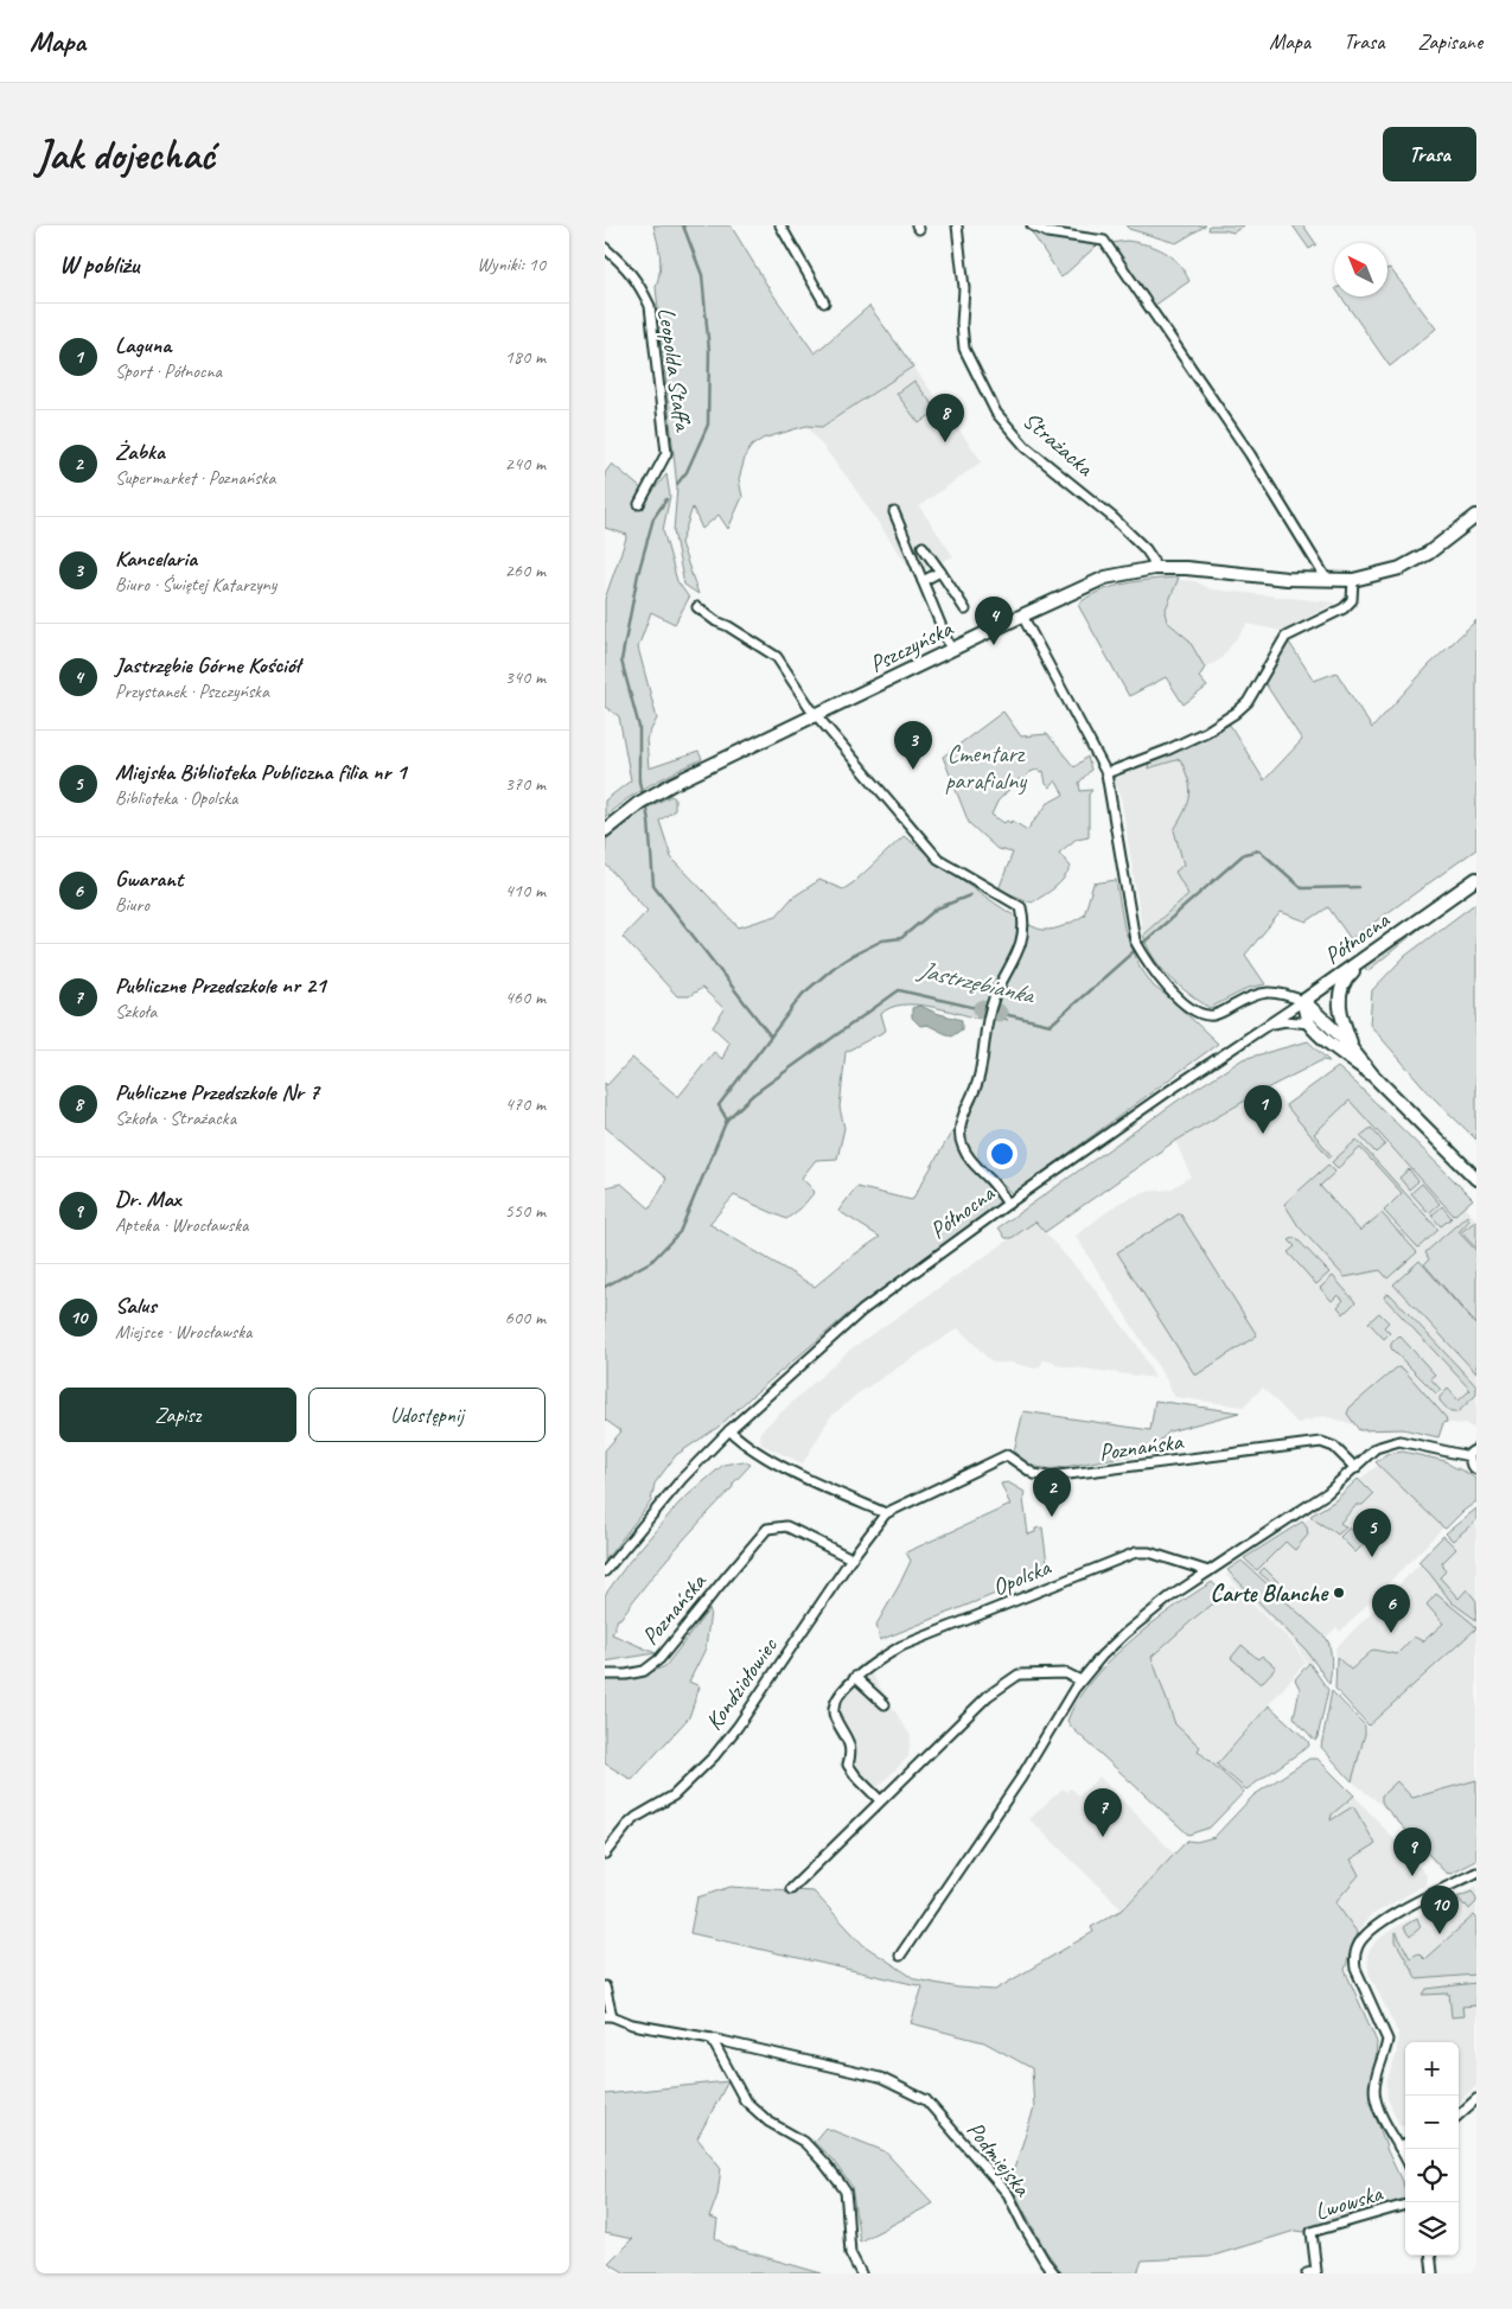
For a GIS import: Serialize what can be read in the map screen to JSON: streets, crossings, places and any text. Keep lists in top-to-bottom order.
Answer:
{
  "streets": {
    "street": [
      "Leopolda Staffa",
      "Strażacka",
      "Pszczyńska",
      "Północna",
      "Poznańska",
      "Opolska",
      "Kondziołowiec",
      "Podmiejska",
      "Lwowska"
    ]
  },
  "crossings": [
    ["Strażacka", "Pszczyńska"],
    ["Poznańska", "Kondziołowiec"]
  ],
  "water": ["Jastrzębianka"],
  "parks": ["Cmentarz parafialny"],
  "places": ["Carte Blanche"],
  "north": "top left",
  "page": {
    "header": "Mapa",
    "nav": ["Mapa", "Trasa", "Zapisane"],
    "buttons": [
      "Trasa",
      ["Zapisz", "Udostępnij"]
    ],
    "title": "Jak dojechać",
    "heading": ["W pobliżu", "Wyniki: 10"],
    "list": [
      {
        "mark": "1",
        "name": "Laguna",
        "note": "Sport · Północna",
        "value": "180 m"
      },
      {
        "mark": "2",
        "name": "Żabka",
        "note": "Supermarket · Poznańska",
        "value": "240 m"
      },
      {
        "mark": "3",
        "name": "Kancelaria",
        "note": "Biuro · Świętej Katarzyny",
        "value": "260 m"
      },
      {
        "mark": "4",
        "name": "Jastrzębie Górne Kościół",
        "note": "Przystanek · Pszczyńska",
        "value": "340 m"
      },
      {
        "mark": "5",
        "name": "Miejska Biblioteka Publiczna filia nr 1",
        "note": "Biblioteka · Opolska",
        "value": "370 m"
      },
      {
        "mark": "6",
        "name": "Gwarant",
        "note": "Biuro",
        "value": "410 m"
      },
      {
        "mark": "7",
        "name": "Publiczne Przedszkole nr 21",
        "note": "Szkoła",
        "value": "460 m"
      },
      {
        "mark": "8",
        "name": "Publiczne Przedszkole Nr 7",
        "note": "Szkoła · Strażacka",
        "value": "470 m"
      },
      {
        "mark": "9",
        "name": "Dr. Max",
        "note": "Apteka · Wrocławska",
        "value": "550 m"
      },
      {
        "mark": "10",
        "name": "Salus",
        "note": "Miejsce · Wrocławska",
        "value": "600 m"
      }
    ],
    "pins": [
      "8",
      "4",
      "3",
      "1",
      "2",
      "5",
      "6",
      "7",
      "9",
      "10"
    ],
    "map_buttons": ["+", "−"]
  }
}
